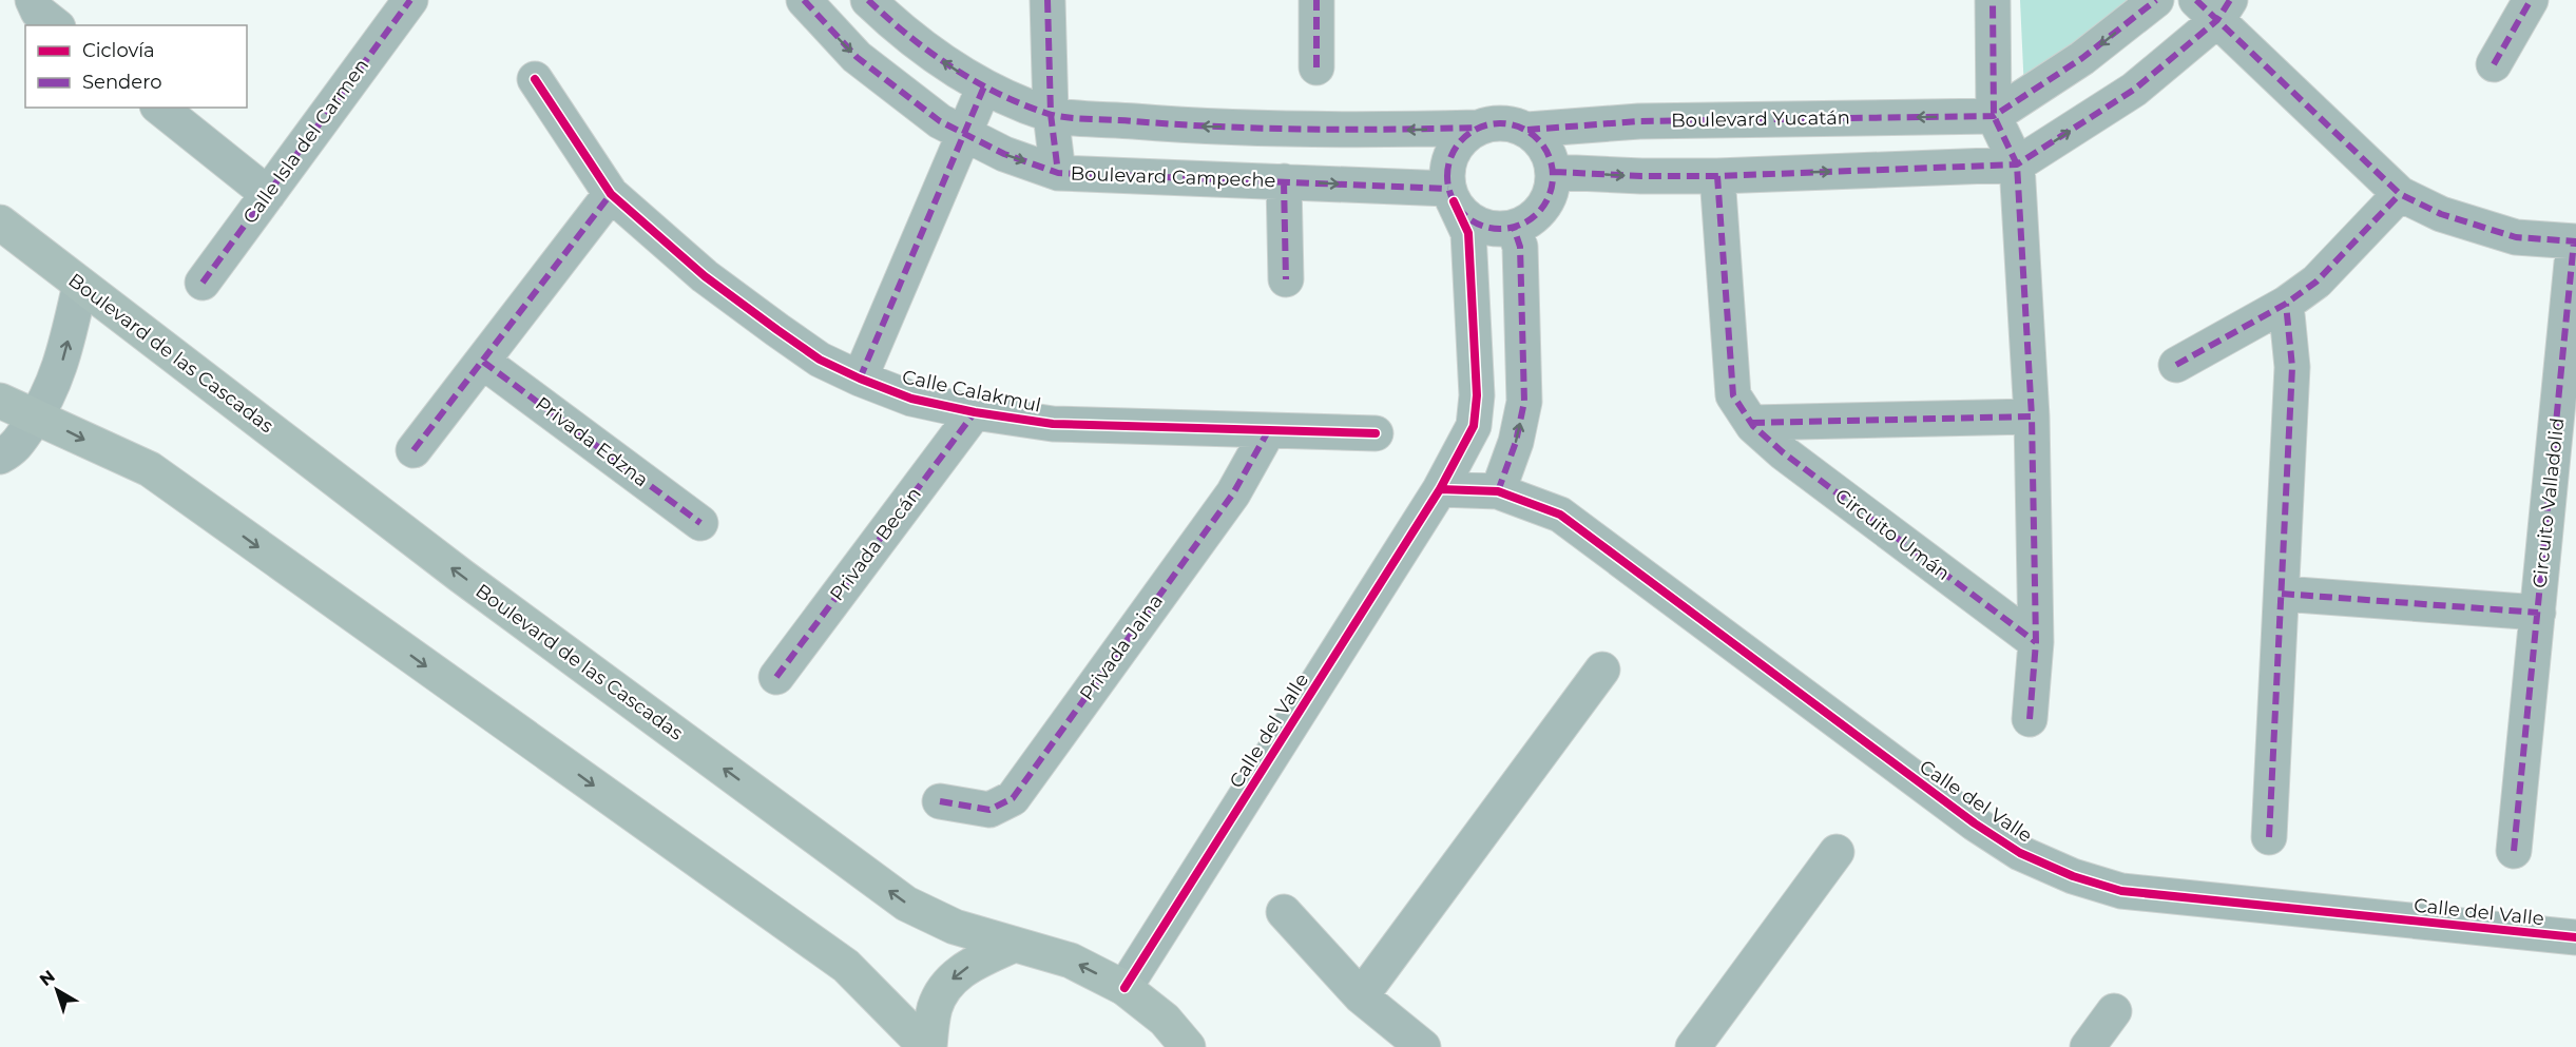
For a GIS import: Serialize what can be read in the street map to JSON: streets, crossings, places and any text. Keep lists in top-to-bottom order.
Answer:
{
  "streets": {
    "main road": ["Boulevard de las Cascadas"],
    "street": [
      "Boulevard Yucatán",
      "Calle Isla del Carmen",
      "Boulevard Campeche",
      "Calle Calakmul",
      "Privada Edzna",
      "Circuito Valladolid",
      "Circuito Umán",
      "Privada Becán",
      "Privada Jaina",
      "Calle del Valle"
    ]
  },
  "crossings": [
    ["Boulevard Yucatán", "Boulevard Campeche"],
    ["Boulevard Yucatán", "Calle del Valle"],
    ["Boulevard Campeche", "Calle del Valle"],
    ["Boulevard de las Cascadas", "Calle del Valle"],
    ["Calle Calakmul", "Privada Becán"],
    ["Calle Calakmul", "Privada Jaina"]
  ],
  "legend": ["Ciclovía", "Sendero"],
  "north": "top left"
}
